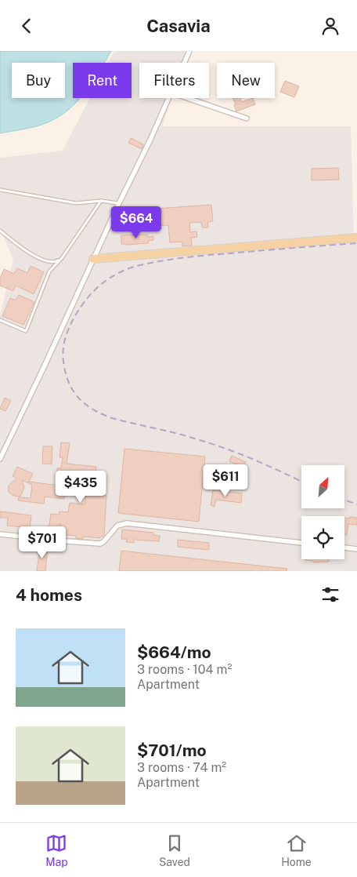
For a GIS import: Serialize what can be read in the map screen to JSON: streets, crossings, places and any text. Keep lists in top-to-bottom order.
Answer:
{
  "north": "top right",
  "page": {
    "header": "Casavia",
    "chip": [
      "Buy",
      "Rent",
      "Filters",
      "New"
    ],
    "price": [
      "$664",
      "$611",
      "$435",
      "$701"
    ],
    "heading": "4 homes",
    "list": [
      {
        "name": "$664/mo",
        "note": "3 rooms · 104 m² · Apartment"
      },
      {
        "name": "$701/mo",
        "note": "3 rooms · 74 m² · Apartment"
      }
    ],
    "tabs": ["Map", "Saved", "Home"]
  }
}
